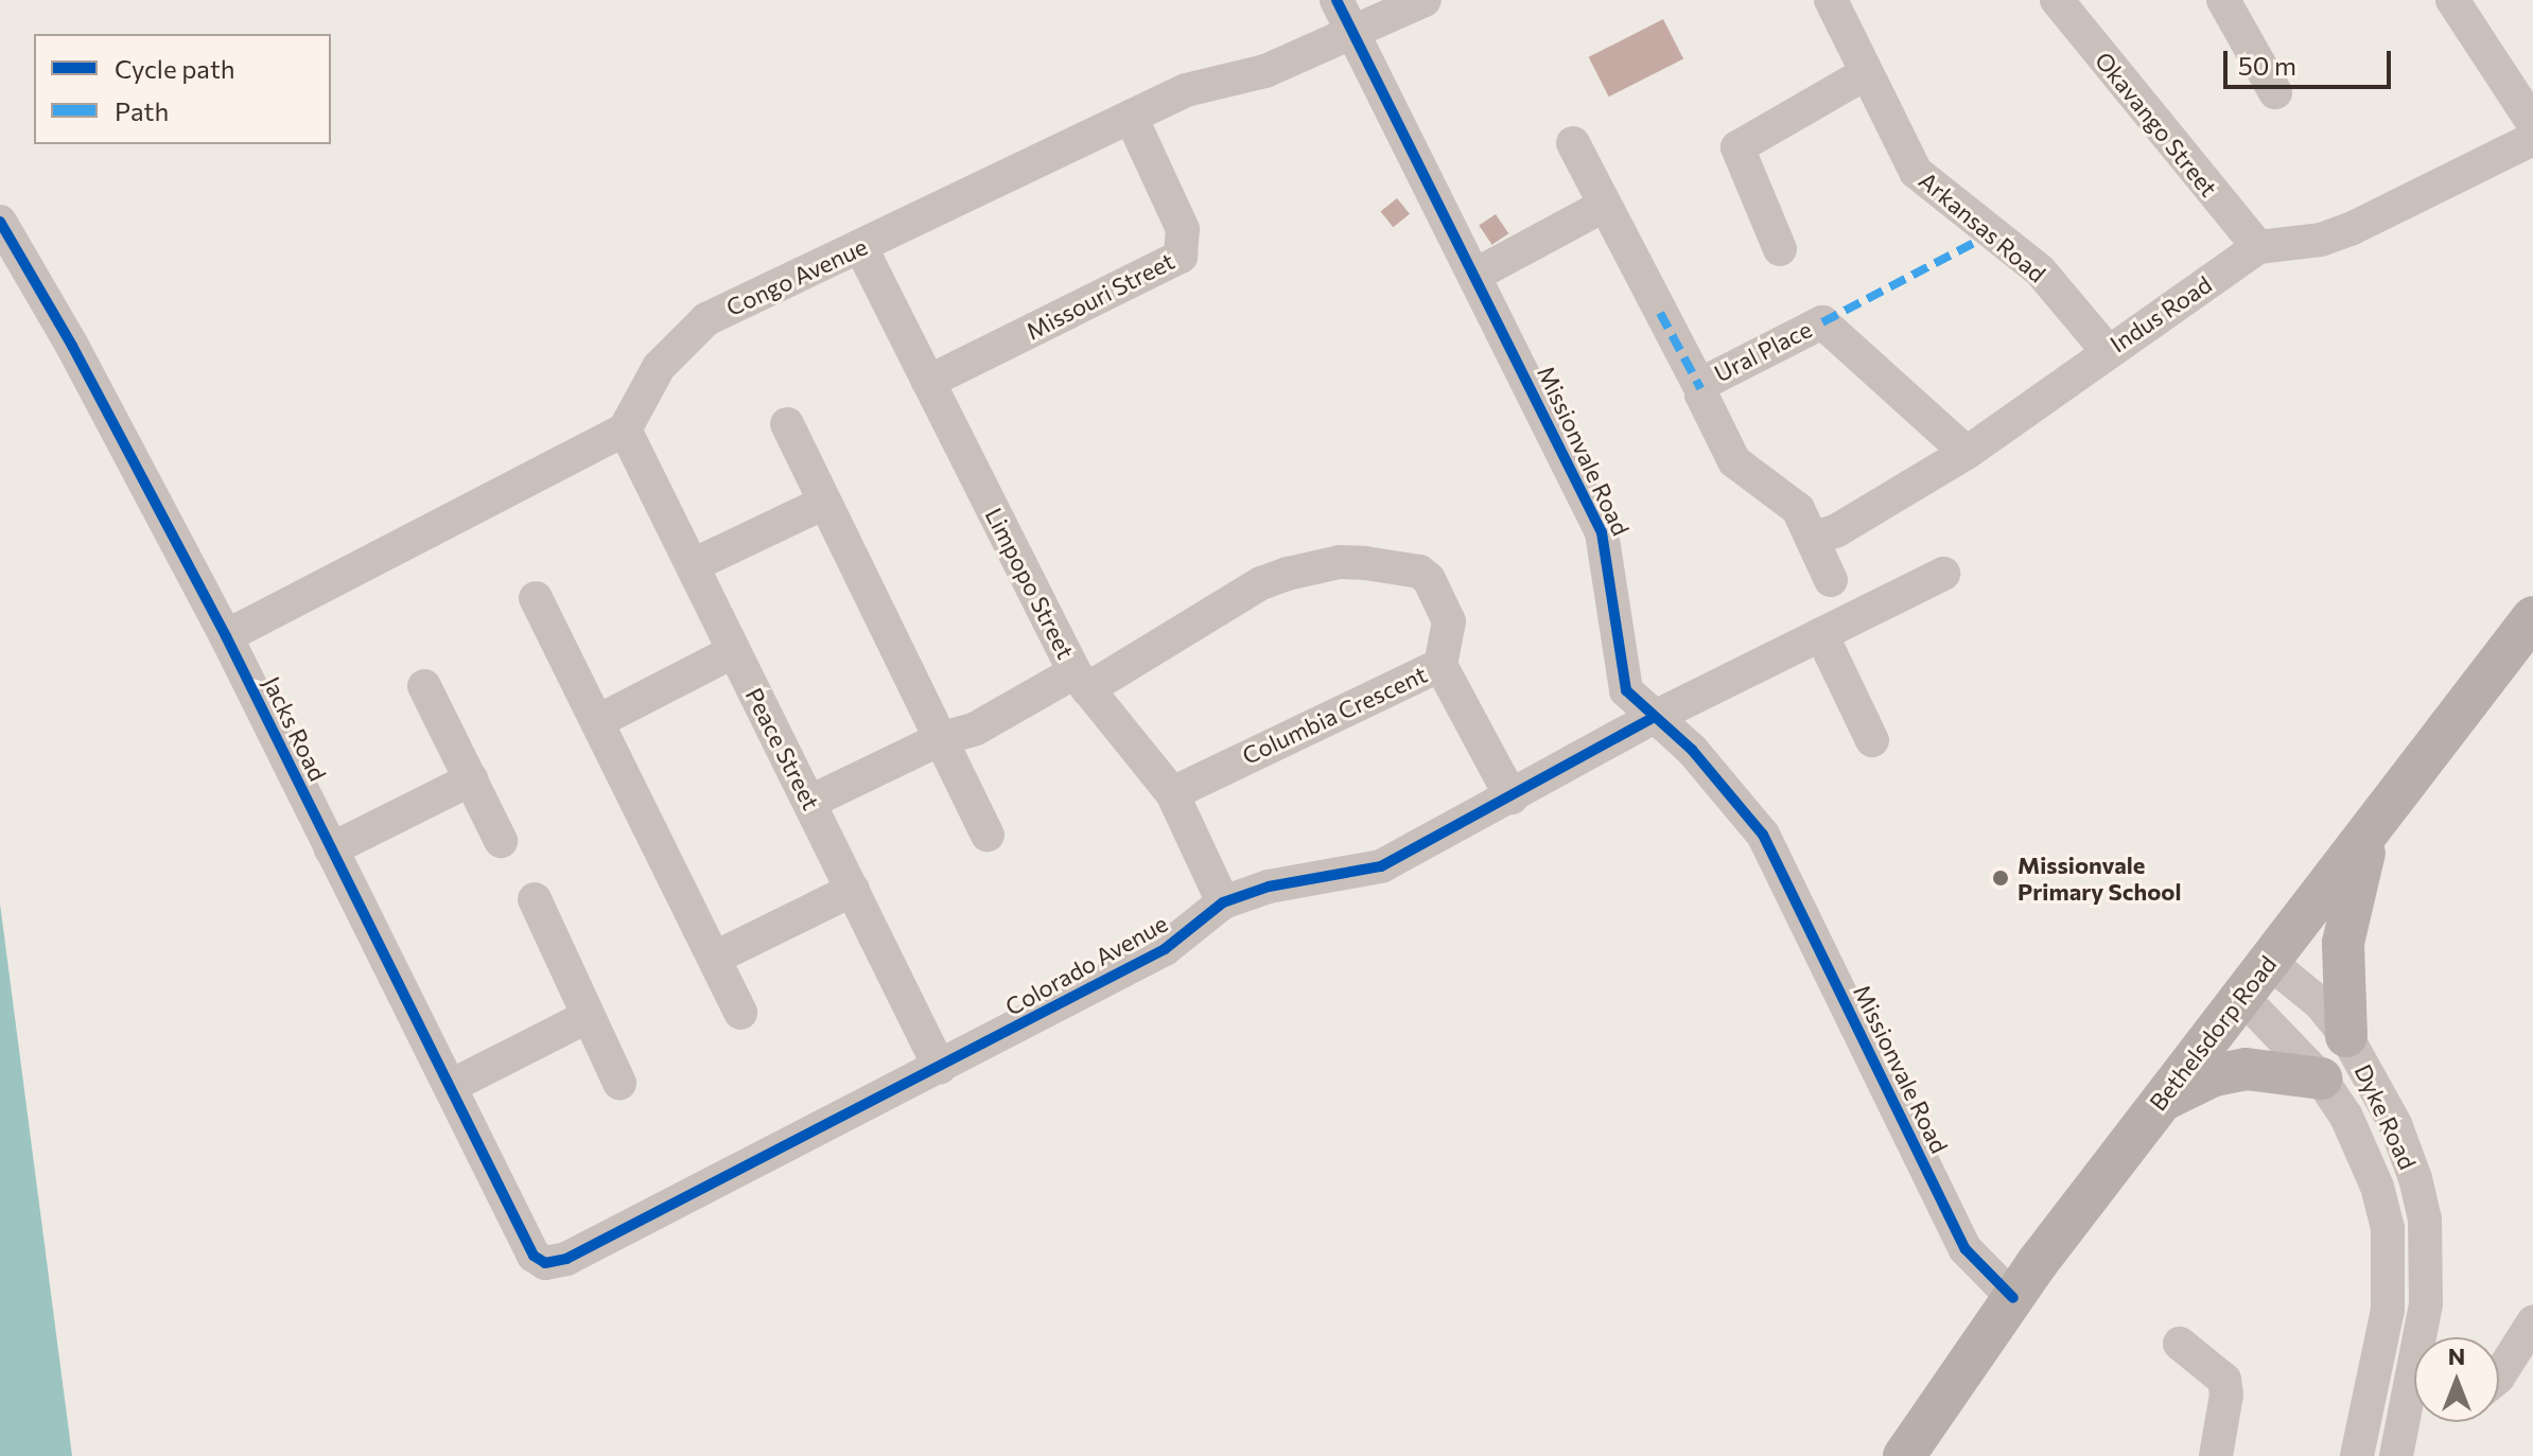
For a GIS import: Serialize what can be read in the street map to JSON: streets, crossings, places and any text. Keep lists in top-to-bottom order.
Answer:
{
  "streets": {
    "main road": ["Bethelsdorp Road"],
    "street": [
      "Okavango Street",
      "Arkansas Road",
      "Congo Avenue",
      "Missouri Street",
      "Indus Road",
      "Ural Place",
      "Missionvale Road",
      "Limpopo Street",
      "Columbia Crescent",
      "Jacks Road",
      "Peace Street",
      "Colorado Avenue",
      "Dyke Road"
    ]
  },
  "crossings": [
    ["Okavango Street", "Indus Road"],
    ["Arkansas Road", "Indus Road"],
    ["Congo Avenue", "Missouri Street"],
    ["Congo Avenue", "Missionvale Road"],
    ["Congo Avenue", "Limpopo Street"],
    ["Congo Avenue", "Peace Street"],
    ["Missouri Street", "Limpopo Street"],
    ["Indus Road", "Ural Place"],
    ["Missionvale Road", "Colorado Avenue"],
    ["Missionvale Road", "Bethelsdorp Road"],
    ["Limpopo Street", "Columbia Crescent"],
    ["Limpopo Street", "Colorado Avenue"],
    ["Jacks Road", "Colorado Avenue"],
    ["Peace Street", "Colorado Avenue"],
    ["Bethelsdorp Road", "Dyke Road"]
  ],
  "places": ["Missionvale Primary School"],
  "legend": ["Cycle path", "Path"],
  "scale_bar": "50 m",
  "north": "top"
}
